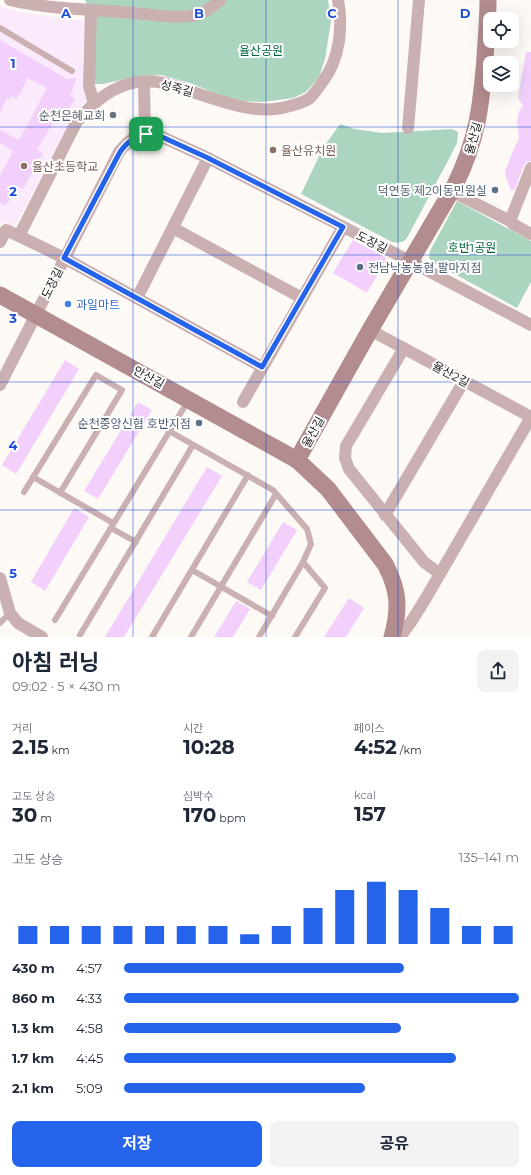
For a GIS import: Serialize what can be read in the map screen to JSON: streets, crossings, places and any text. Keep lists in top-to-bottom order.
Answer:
{
  "streets": {
    "street": [
      "성죽길",
      "율산길",
      "도장길",
      "율산2길",
      "안산길"
    ]
  },
  "crossings": [
    ["율산길", "도장길"],
    ["율산길", "율산2길"],
    ["율산길", "안산길"],
    ["도장길", "안산길"]
  ],
  "parks": ["율산공원", "호반1공원"],
  "places": [
    "순천은혜교회",
    "율산유치원",
    "율산초등학교",
    "덕연동 제2이동민원실",
    "전남낙농농협 팔마지점",
    "과일마트",
    "순천중앙신협 호반지점"
  ],
  "page": {
    "heading": ["아침 러닝", "09:02 · 5 × 430 m"],
    "stats": [
      ["거리", "2.15 km"],
      ["시간", "10:28"],
      ["페이스", "4:52 /km"],
      ["고도 상승", "30 m"],
      ["심박수", "170 bpm"],
      ["kcal", "157"]
    ],
    "chart": ["고도 상승", "135–141 m"],
    "list": [
      {
        "name": "430 m",
        "note": "4:57"
      },
      {
        "name": "860 m",
        "note": "4:33"
      },
      {
        "name": "1.3 km",
        "note": "4:58"
      },
      {
        "name": "1.7 km",
        "note": "4:45"
      },
      {
        "name": "2.1 km",
        "note": "5:09"
      }
    ],
    "buttons": ["저장", "공유"]
  },
  "grid": {
    "columns": [
      "A",
      "B",
      "C",
      "D"
    ],
    "rows": [
      "1",
      "2",
      "3",
      "4",
      "5"
    ]
  }
}
